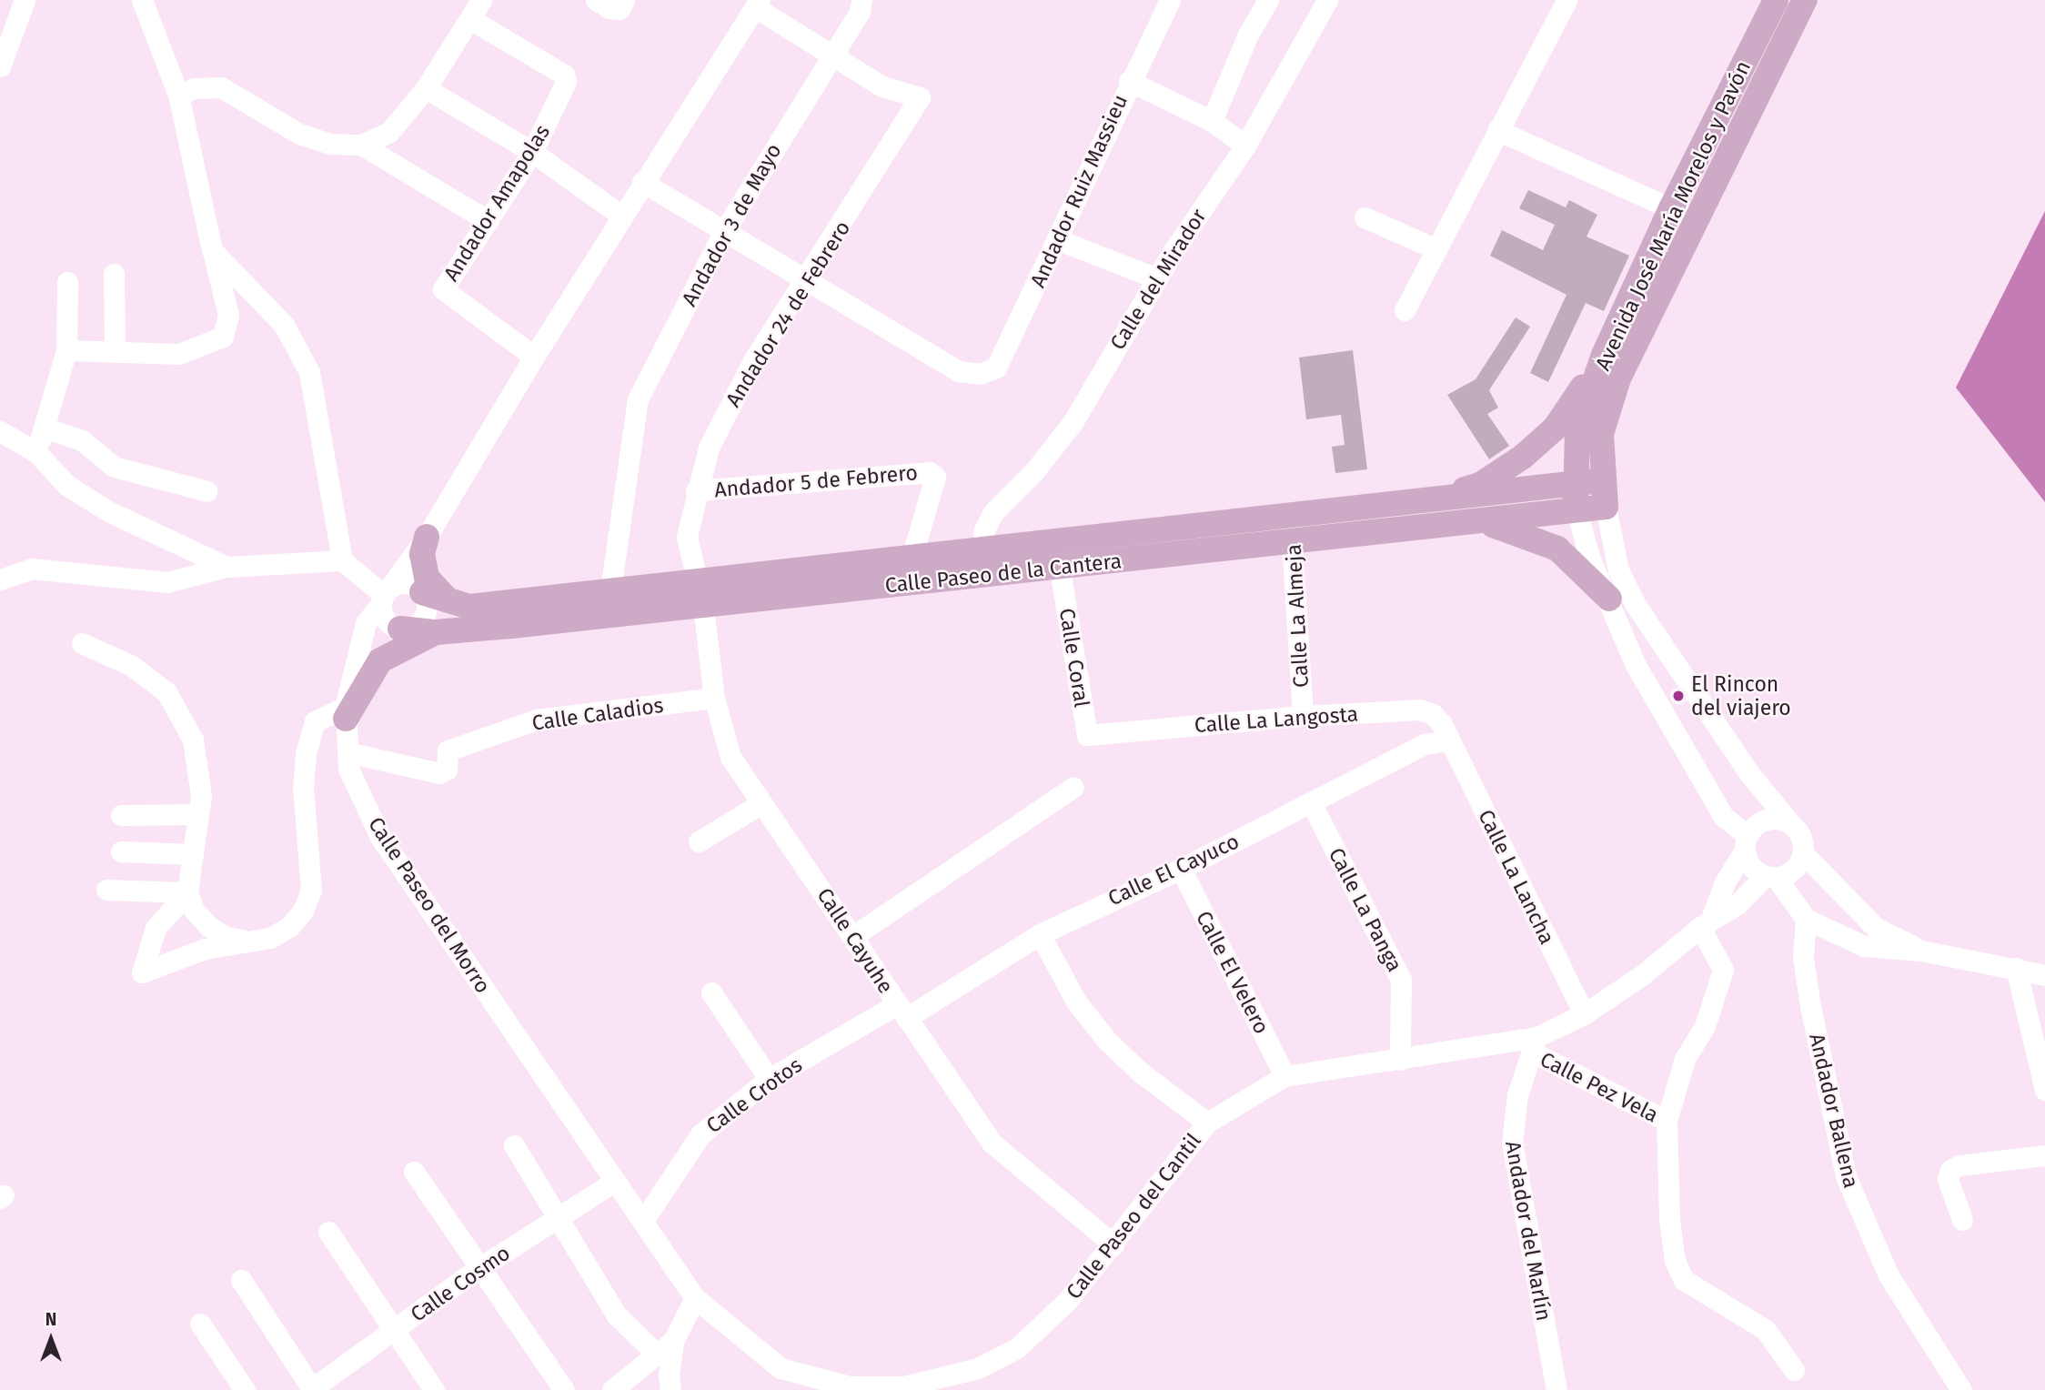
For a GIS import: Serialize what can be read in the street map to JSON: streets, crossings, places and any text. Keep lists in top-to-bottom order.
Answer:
{
  "streets": {
    "main road": ["Avenida José María Morelos y Pavón", "Calle Paseo de la Cantera"],
    "street": [
      "Andador Ruiz Massieu",
      "Andador Amapolas",
      "Andador 3 de Mayo",
      "Calle del Mirador",
      "Andador 24 de Febrero",
      "Andador 5 de Febrero",
      "Calle La Almeja",
      "Calle Coral",
      "Calle Caladios",
      "Calle La Langosta",
      "Calle El Cayuco",
      "Calle La Lancha",
      "Calle Paseo del Morro",
      "Calle La Panga",
      "Calle Cayuhe",
      "Calle El Velero",
      "Calle Pez Vela",
      "Calle Crotos",
      "Andador Ballena",
      "Calle Paseo del Cantil",
      "Andador del Marlín",
      "Calle Cosmo"
    ]
  },
  "crossings": [
    ["Andador Ruiz Massieu", "Andador 24 de Febrero"],
    ["Andador Amapolas", "Calle Paseo del Morro"],
    ["Avenida José María Morelos y Pavón", "Calle Paseo de la Cantera"],
    ["Andador 3 de Mayo", "Andador 24 de Febrero"],
    ["Andador 3 de Mayo", "Calle Paseo de la Cantera"],
    ["Calle del Mirador", "Calle Paseo de la Cantera"],
    ["Andador 24 de Febrero", "Andador 5 de Febrero"],
    ["Andador 24 de Febrero", "Calle Paseo de la Cantera"],
    ["Andador 24 de Febrero", "Calle Cayuhe"],
    ["Andador 5 de Febrero", "Calle Paseo de la Cantera"],
    ["Calle Paseo de la Cantera", "Calle La Almeja"],
    ["Calle Paseo de la Cantera", "Calle Coral"],
    ["Calle Paseo de la Cantera", "Calle Cayuhe"],
    ["Calle La Almeja", "Calle La Langosta"],
    ["Calle Coral", "Calle La Langosta"],
    ["Calle Caladios", "Calle Paseo del Morro"],
    ["Calle Caladios", "Calle Cayuhe"],
    ["Calle La Langosta", "Calle El Cayuco"],
    ["Calle La Langosta", "Calle La Lancha"],
    ["Calle El Cayuco", "Calle La Lancha"],
    ["Calle El Cayuco", "Calle La Panga"],
    ["Calle El Cayuco", "Calle Cayuhe"],
    ["Calle El Cayuco", "Calle El Velero"],
    ["Calle El Cayuco", "Calle Crotos"],
    ["Calle La Lancha", "Calle Paseo del Cantil"],
    ["Calle Paseo del Morro", "Calle Paseo del Cantil"],
    ["Calle Paseo del Morro", "Calle Cosmo"],
    ["Calle La Panga", "Calle Paseo del Cantil"],
    ["Calle Cayuhe", "Calle Crotos"],
    ["Calle Cayuhe", "Calle Paseo del Cantil"],
    ["Calle El Velero", "Calle Paseo del Cantil"],
    ["Calle Pez Vela", "Calle Paseo del Cantil"],
    ["Calle Pez Vela", "Andador del Marlín"],
    ["Calle Crotos", "Calle Paseo del Cantil"],
    ["Calle Paseo del Cantil", "Andador del Marlín"],
    ["Calle Paseo del Cantil", "Calle Cosmo"]
  ],
  "places": ["El Rincon del viajero"],
  "north": "top"
}
